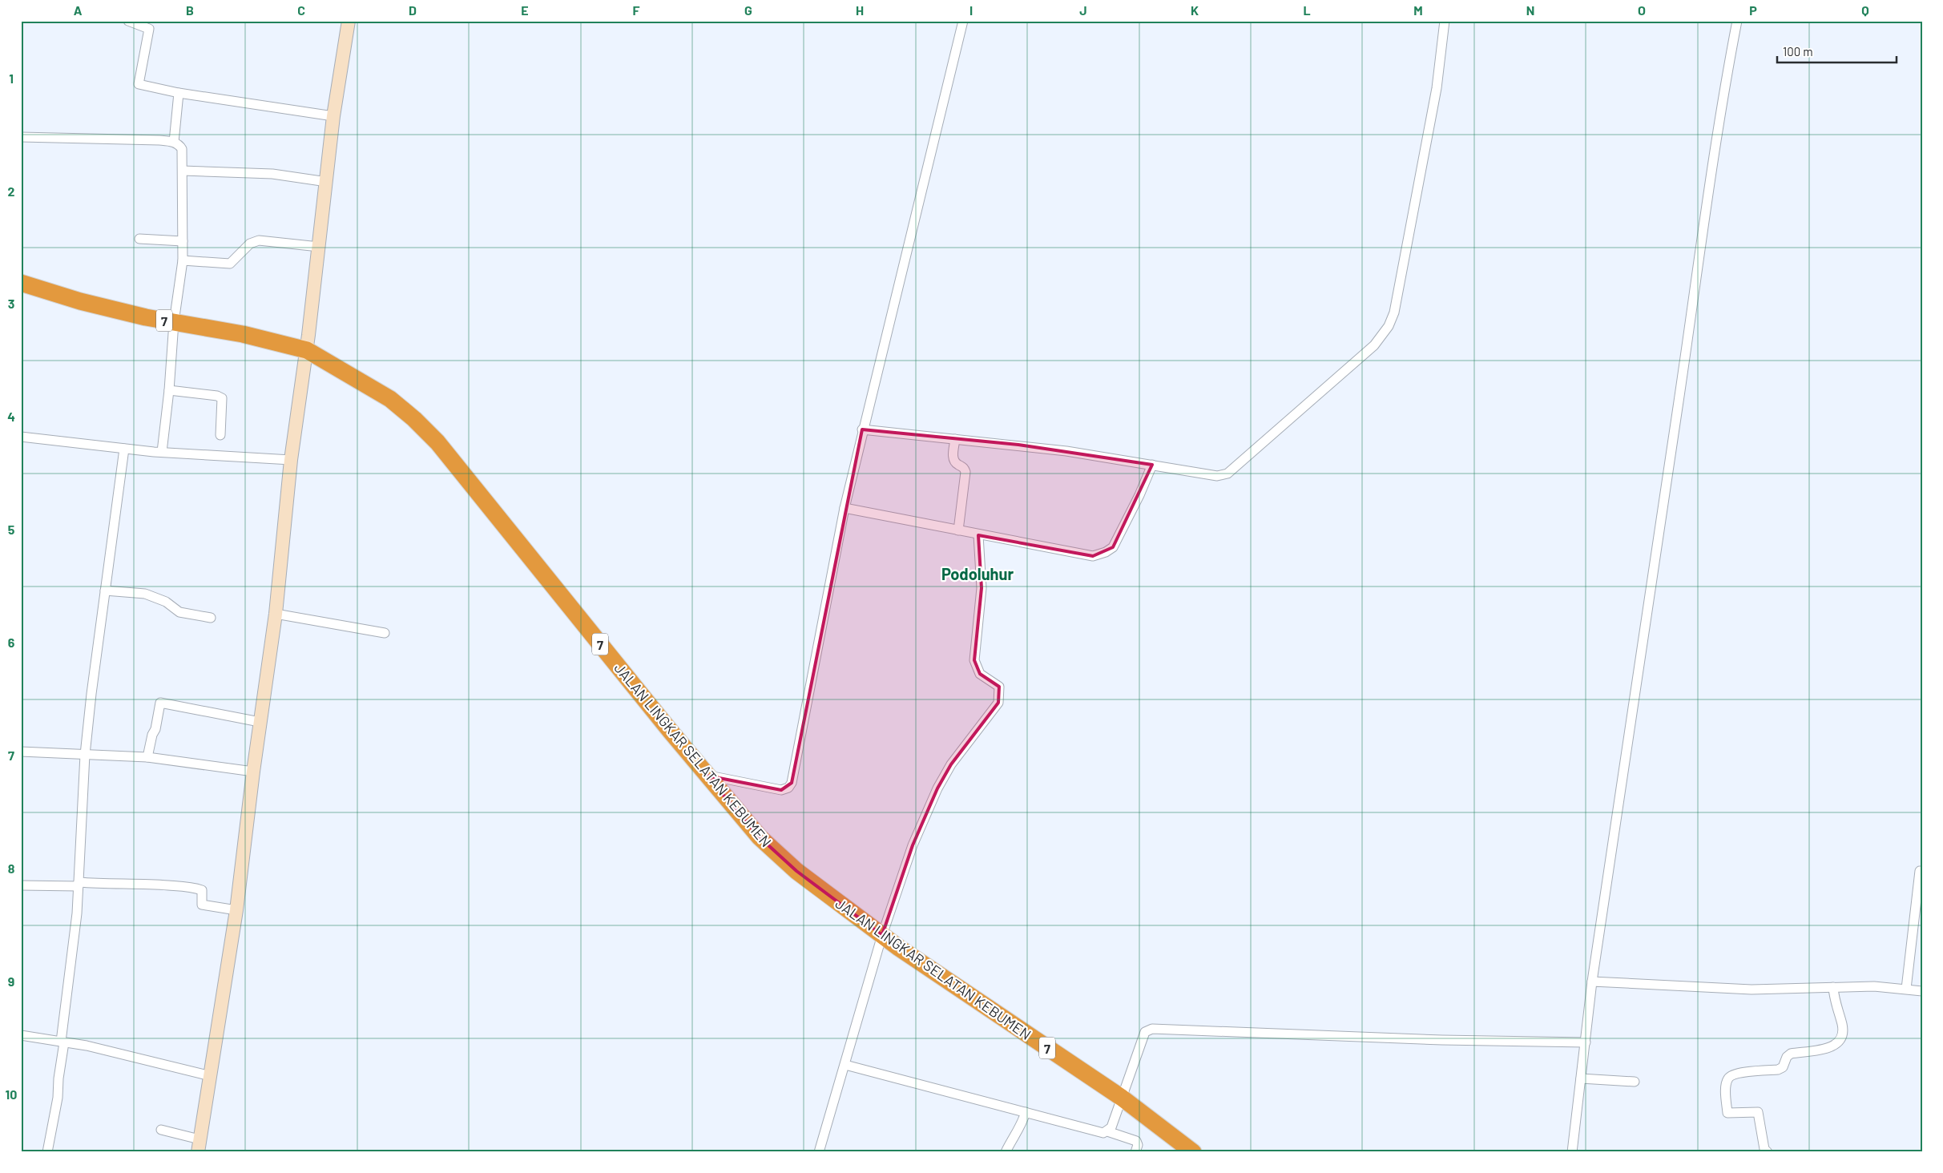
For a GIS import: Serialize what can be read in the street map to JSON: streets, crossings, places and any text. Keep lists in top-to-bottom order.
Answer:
{
  "streets": {
    "highway": ["7", "JALAN LINGKAR SELATAN KEBUMEN"]
  },
  "districts": ["Podoluhur"],
  "scale_bar": "100 m",
  "grid": {
    "columns": [
      "A",
      "B",
      "C",
      "D",
      "E",
      "F",
      "G",
      "H",
      "I",
      "J",
      "K",
      "L",
      "M",
      "N",
      "O",
      "P",
      "Q"
    ],
    "rows": [
      "1",
      "2",
      "3",
      "4",
      "5",
      "6",
      "7",
      "8",
      "9",
      "10"
    ]
  }
}
